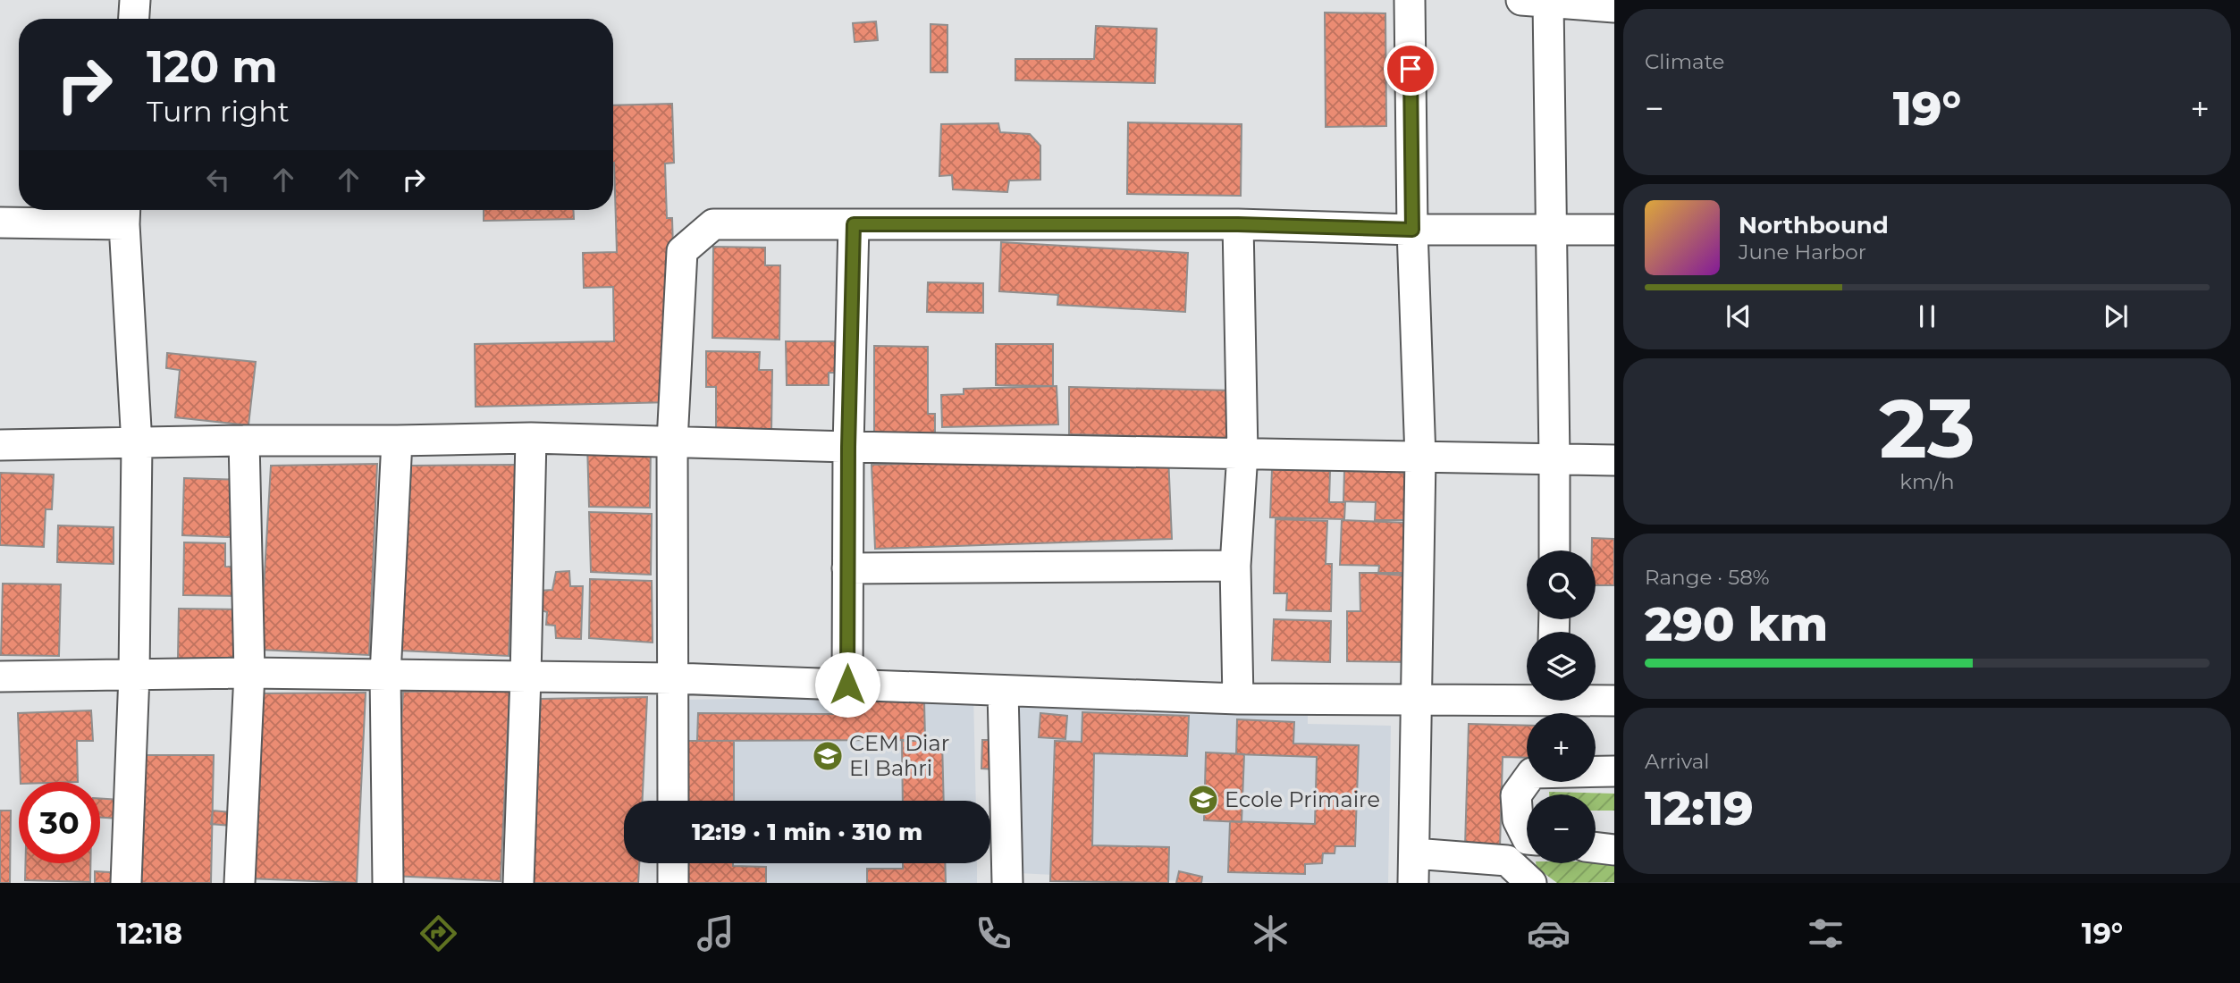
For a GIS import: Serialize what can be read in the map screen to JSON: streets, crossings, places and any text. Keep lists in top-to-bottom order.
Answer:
{
  "places": {
    "school or university": ["CEM Diar El Bahri", "Ecole Primaire"]
  },
  "page": {
    "tile": [
      "Climate",
      ["23", "km/h"],
      ["Range · 58%", "290 km"],
      ["Arrival", "12:19"]
    ],
    "turn": ["120 m", "Turn right"],
    "heat": ["−", "19°", "+"],
    "song": ["Northbound", "June Harbor"],
    "map_buttons": ["+", "−"],
    "limit": "30",
    "trip": "12:19 · 1 min · 310 m",
    "tabs": ["12:18", "19°"]
  }
}
